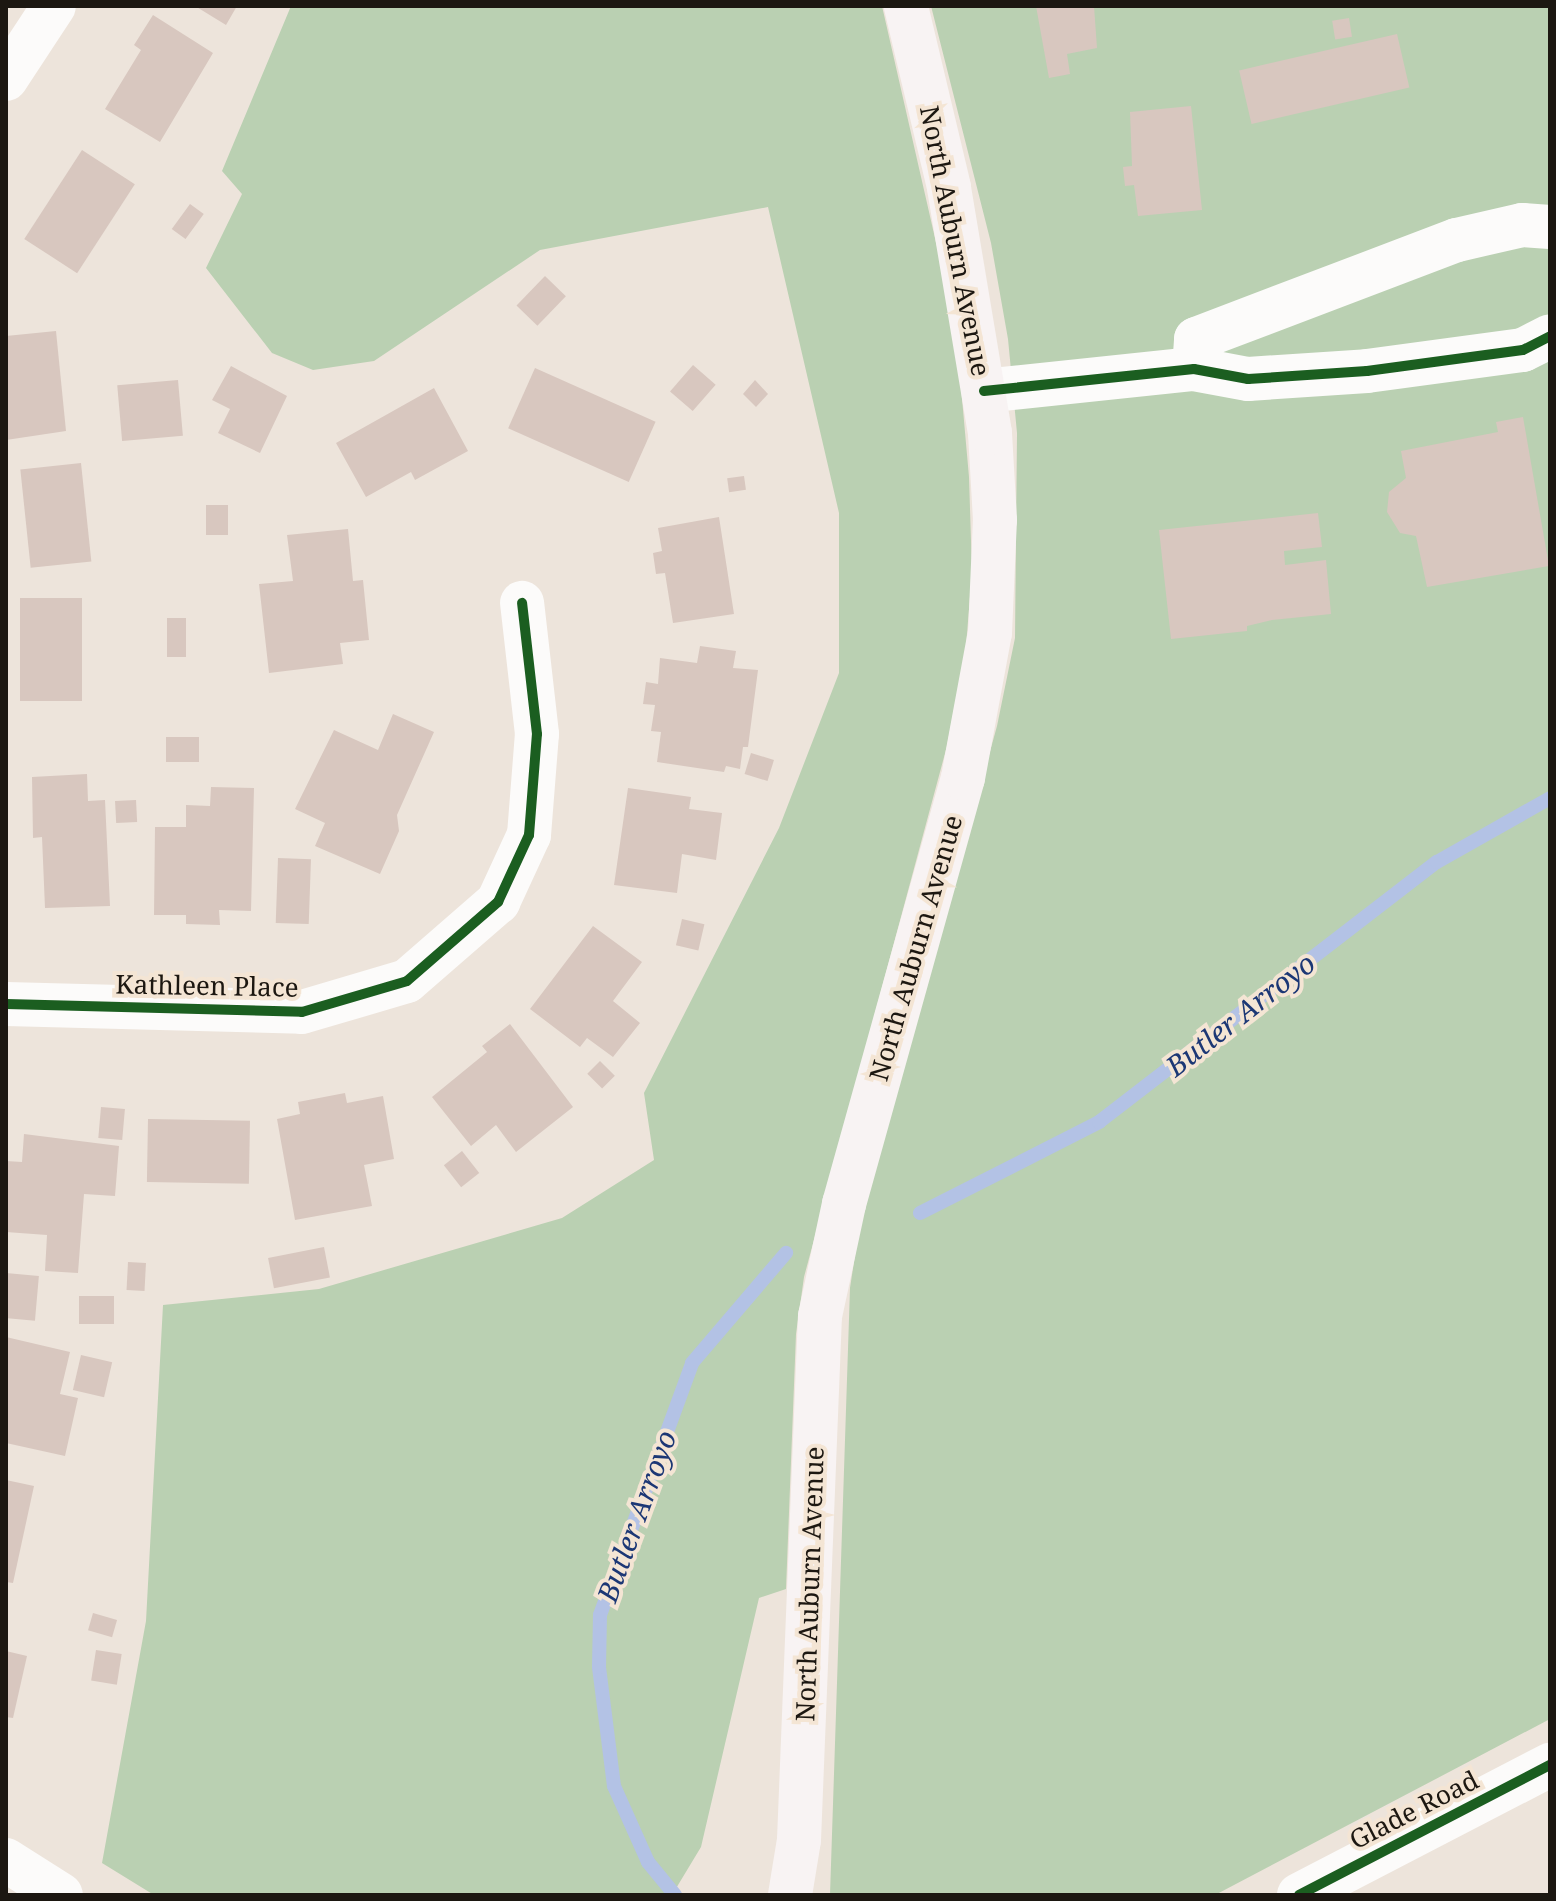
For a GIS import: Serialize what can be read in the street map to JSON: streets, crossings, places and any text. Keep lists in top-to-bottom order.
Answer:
{
  "streets": {
    "main road": ["North Auburn Avenue"],
    "street": ["Kathleen Place", "Glade Road"]
  },
  "water": ["Butler Arroyo"]
}
